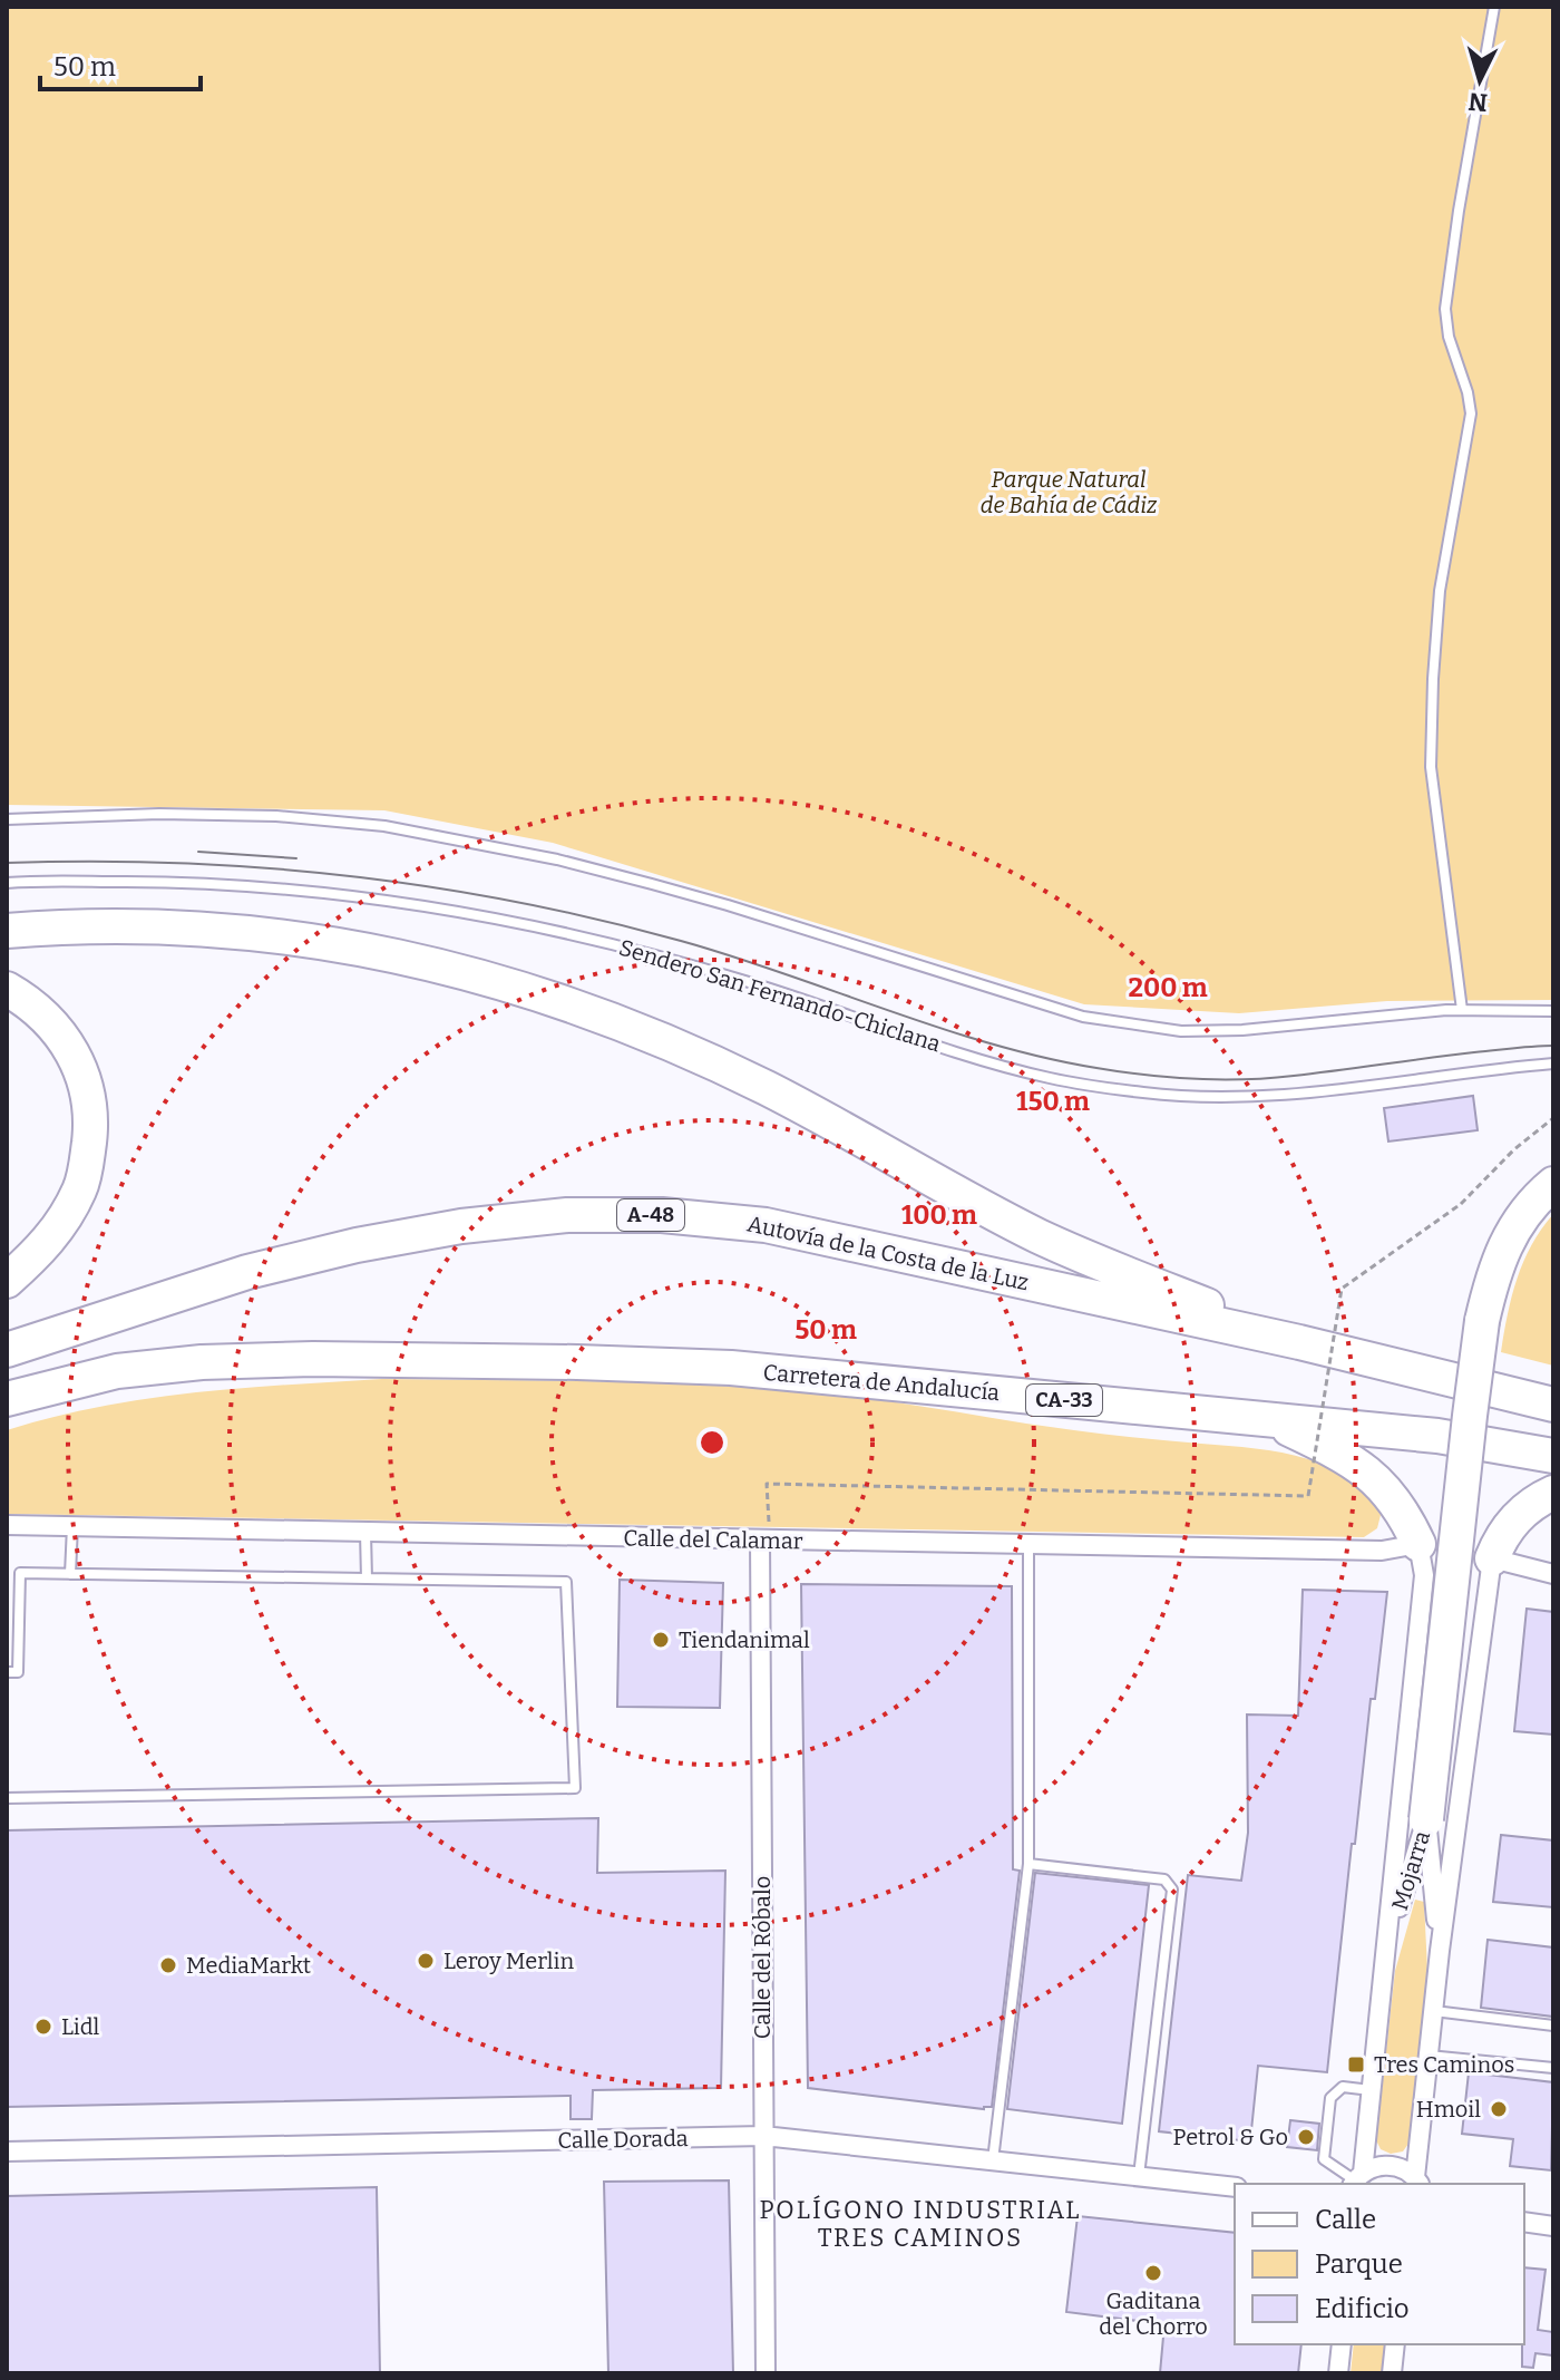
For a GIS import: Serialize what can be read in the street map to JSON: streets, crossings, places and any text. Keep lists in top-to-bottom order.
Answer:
{
  "streets": {
    "highway": [
      "A-48",
      "Autovía de la Costa de la Luz",
      "Carretera de Andalucía",
      "CA-33"
    ],
    "street": [
      "Calle del Calamar",
      "Mojarra",
      "Calle del Róbalo",
      "Calle Dorada"
    ],
    "lane": ["Sendero San Fernando-Chiclana"]
  },
  "crossings": [
    ["Calle del Calamar", "Calle del Róbalo"],
    ["Calle del Róbalo", "Calle Dorada"]
  ],
  "districts": ["POLÍGONO INDUSTRIAL TRES CAMINOS"],
  "parks": ["Parque Natural de Bahía de Cádiz"],
  "places": {
    "other": [
      "Tiendanimal",
      "Leroy Merlin",
      "MediaMarkt",
      "Lidl",
      "Hmoil",
      "Petrol & Go",
      "Gaditana del Chorro"
    ],
    "transit": ["Tres Caminos"]
  },
  "legend": ["Calle", "Parque", "Edificio"],
  "scale_bar": "50 m",
  "north": "bottom",
  "rings": [
    "200 m",
    "150 m",
    "100 m",
    "50 m"
  ]
}
